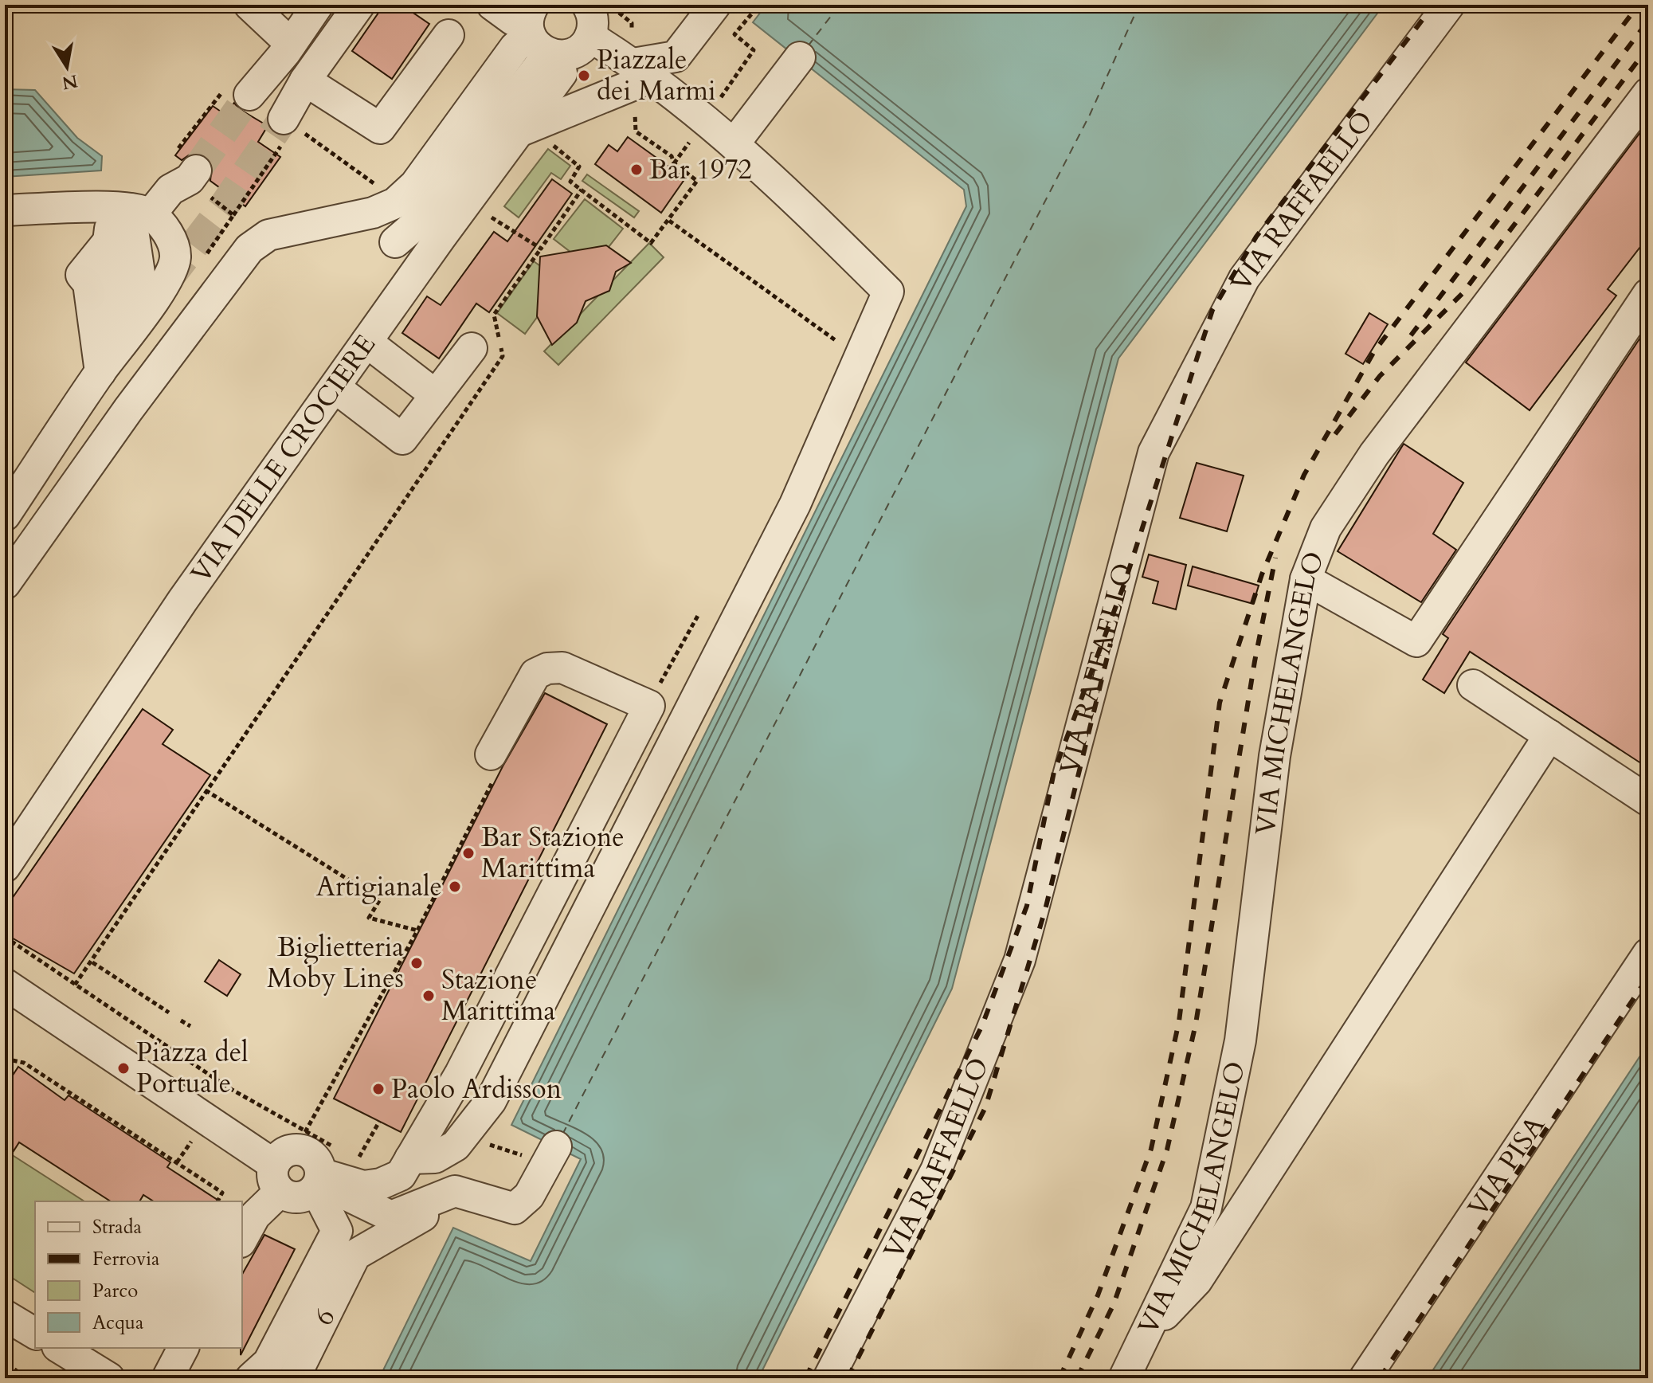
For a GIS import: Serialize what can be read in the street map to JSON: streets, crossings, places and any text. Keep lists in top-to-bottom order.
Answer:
{
  "streets": {
    "street": [
      "VIA RAFFAELLO",
      "VIA DELLE CROCIERE",
      "VIA MICHELANGELO",
      "VIA PISA",
      "6"
    ]
  },
  "places": [
    "Piazzale dei Marmi",
    "Bar 1972",
    "Bar Stazione Marittima",
    "Artigianale",
    "Biglietteria Moby Lines",
    "Stazione Marittima",
    "Piazza del Portuale",
    "Paolo Ardisson"
  ],
  "legend": [
    "Strada",
    "Ferrovia",
    "Parco",
    "Acqua"
  ],
  "north": "bottom"
}
